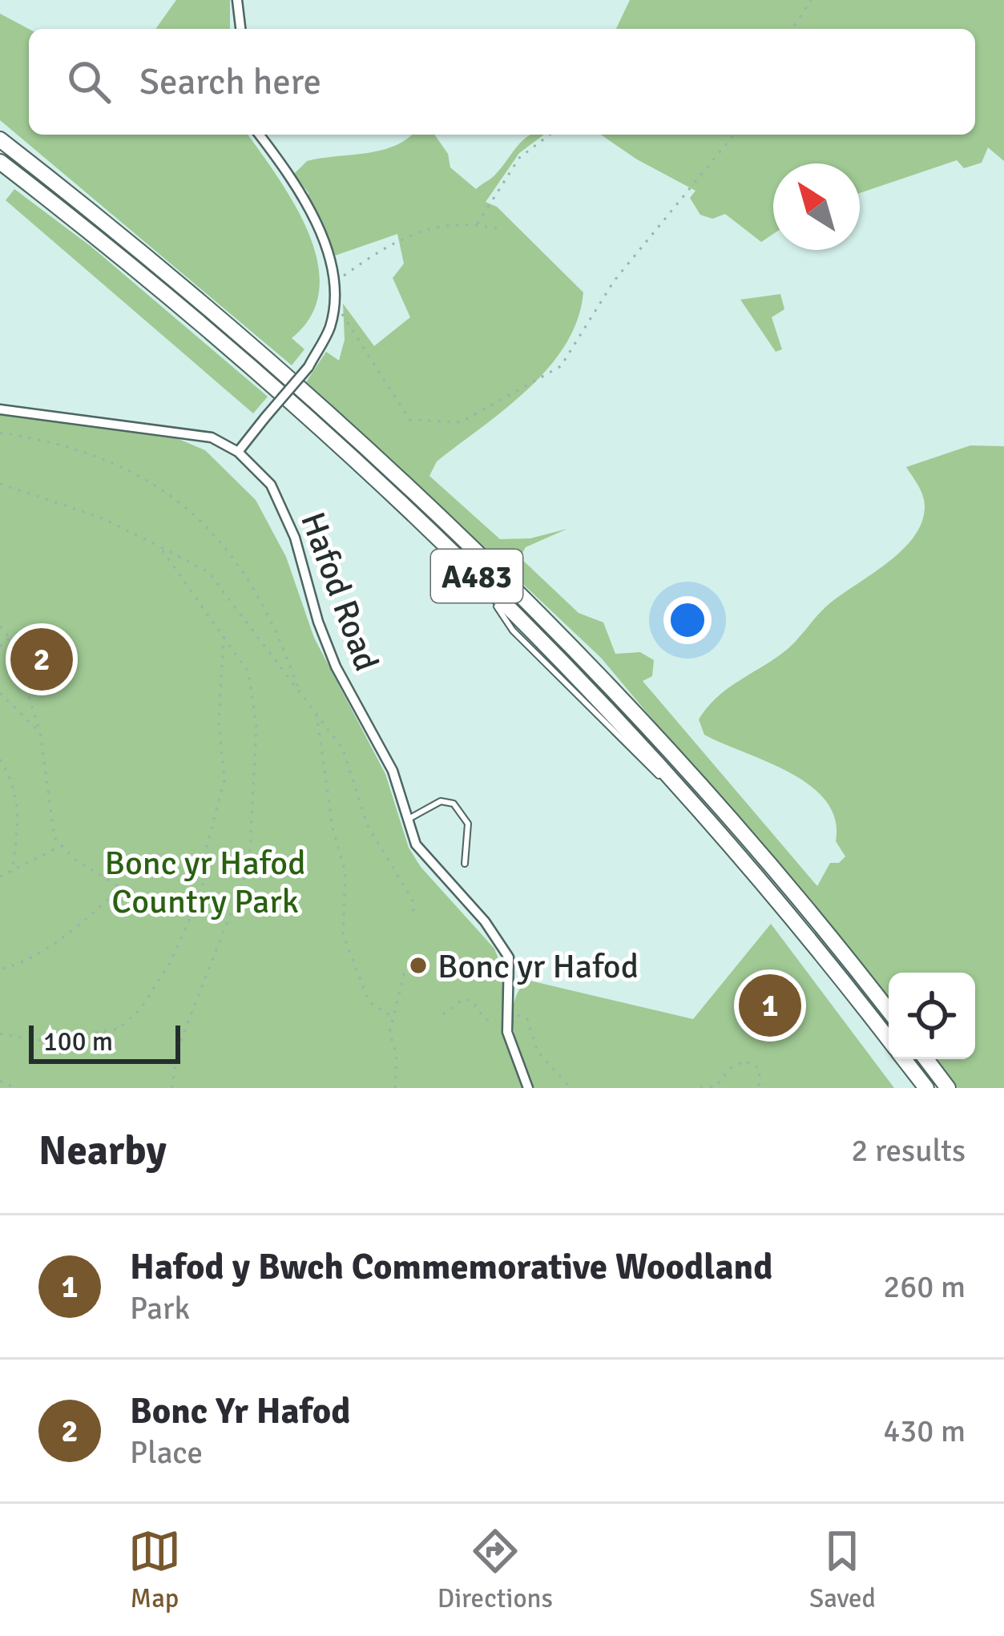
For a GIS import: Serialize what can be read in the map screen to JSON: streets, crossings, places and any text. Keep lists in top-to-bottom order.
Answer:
{
  "streets": {
    "highway": ["A483"],
    "street": ["Hafod Road"]
  },
  "parks": ["Bonc yr Hafod Country Park"],
  "places": ["Bonc yr Hafod"],
  "scale_bar": "100 m",
  "north": "top left",
  "page": {
    "search": "Search here",
    "pins": ["2", "1"],
    "scale": "100 m",
    "heading": ["Nearby", "2 results"],
    "list": [
      {
        "mark": "1",
        "name": "Hafod y Bwch Commemorative Woodland",
        "note": "Park",
        "value": "260 m"
      },
      {
        "mark": "2",
        "name": "Bonc Yr Hafod",
        "note": "Place",
        "value": "430 m"
      }
    ],
    "nav": ["Map", "Directions", "Saved"]
  }
}
